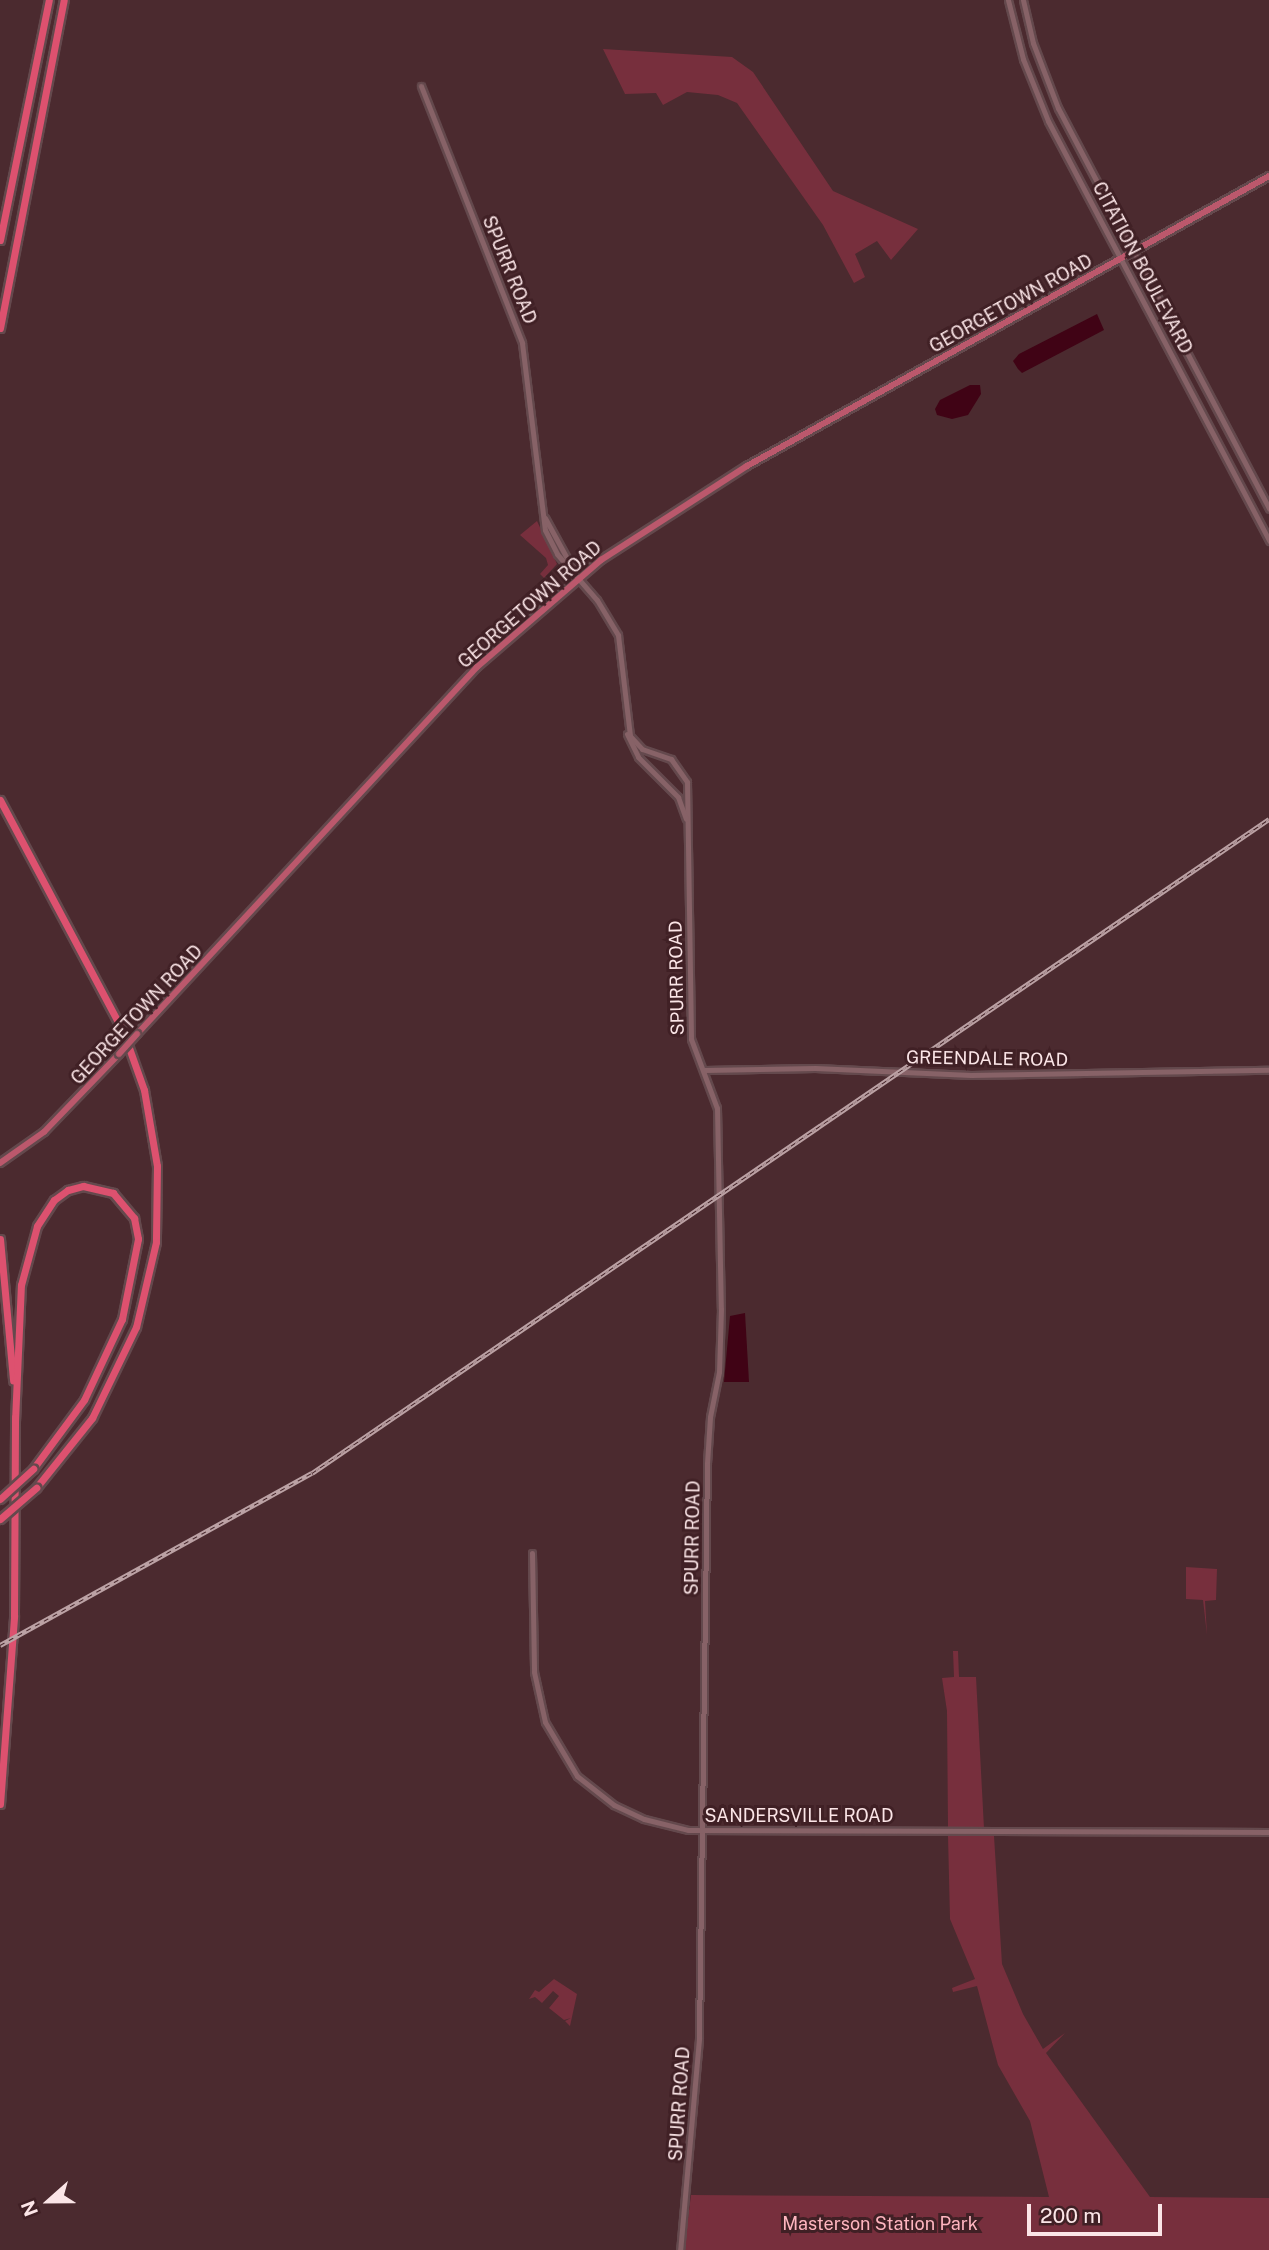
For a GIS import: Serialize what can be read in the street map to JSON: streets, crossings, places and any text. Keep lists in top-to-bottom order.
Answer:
{
  "streets": {
    "main road": ["GEORGETOWN ROAD"],
    "street": [
      "CITATION BOULEVARD",
      "SPURR ROAD",
      "GREENDALE ROAD",
      "SANDERSVILLE ROAD"
    ]
  },
  "crossings": [
    ["CITATION BOULEVARD", "GEORGETOWN ROAD"],
    ["SPURR ROAD", "GEORGETOWN ROAD"],
    ["SPURR ROAD", "GREENDALE ROAD"],
    ["SPURR ROAD", "SANDERSVILLE ROAD"]
  ],
  "parks": ["Masterson Station Park"],
  "scale_bar": "200 m",
  "north": "left"
}
